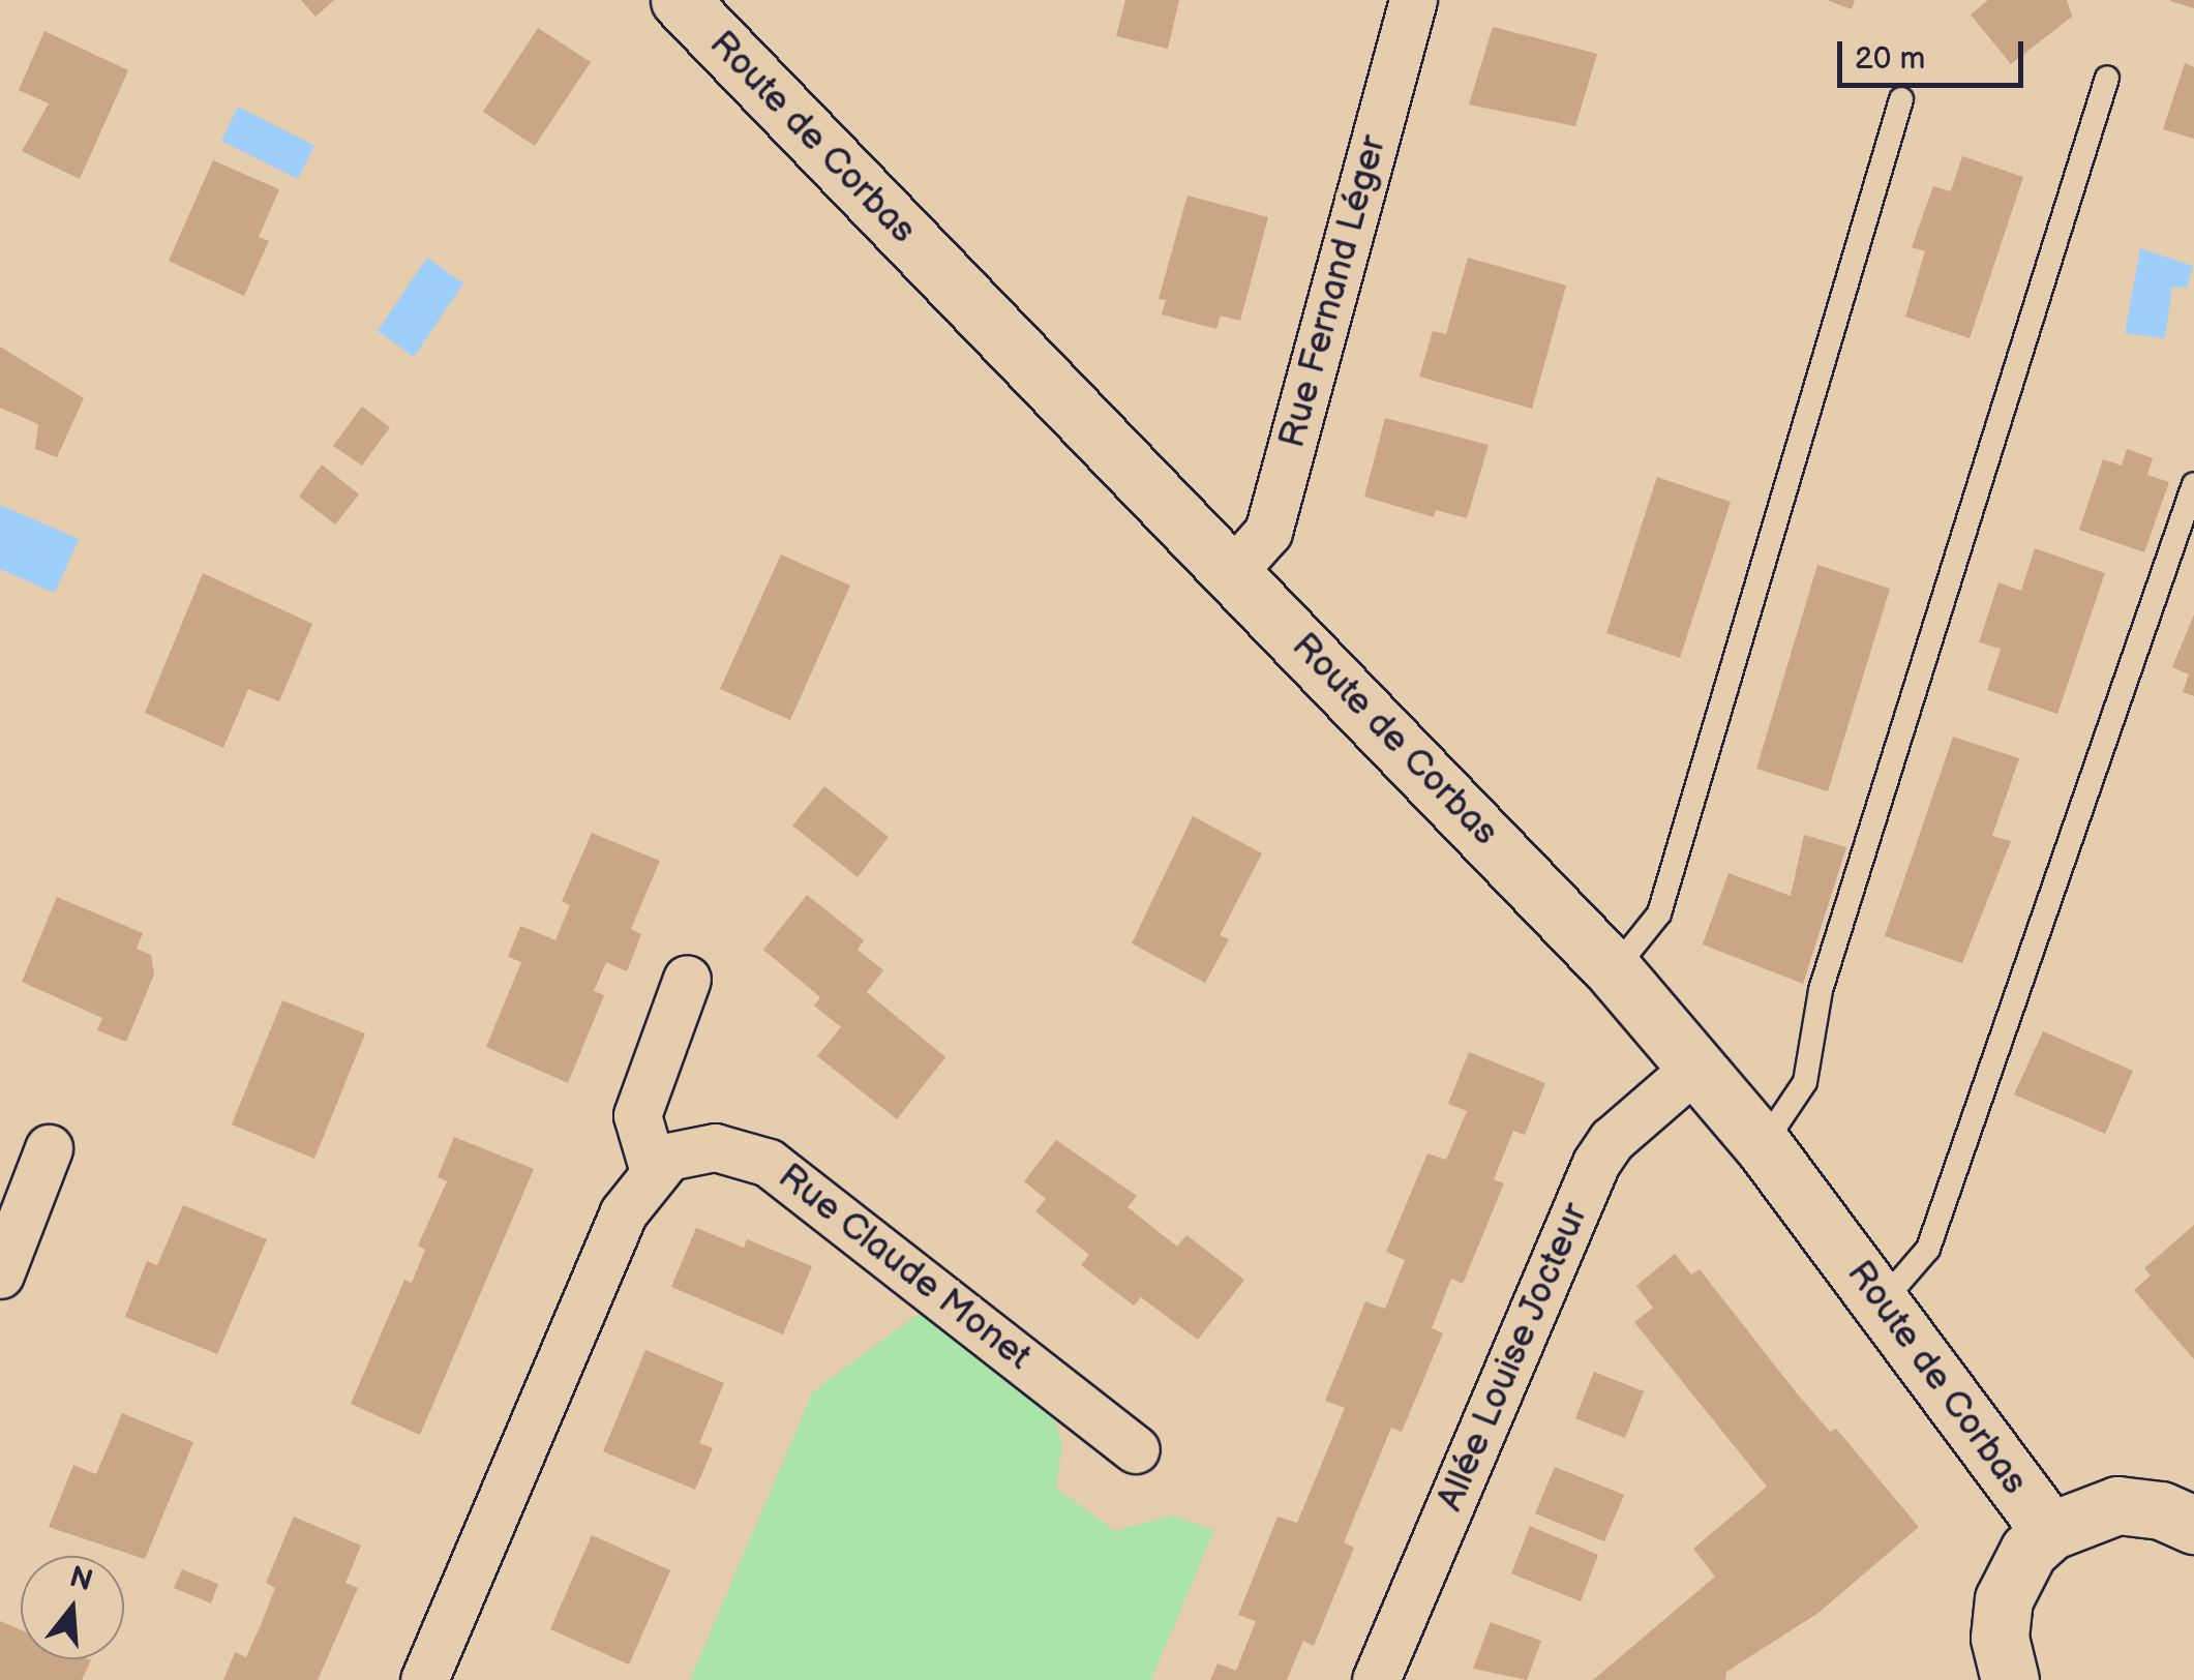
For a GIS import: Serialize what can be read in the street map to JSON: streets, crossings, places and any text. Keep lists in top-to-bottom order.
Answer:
{
  "streets": {
    "street": [
      "Route de Corbas",
      "Rue Fernand Léger",
      "Rue Claude Monet",
      "Allée Louise Jocteur"
    ]
  },
  "crossings": [
    ["Route de Corbas", "Rue Fernand Léger"],
    ["Route de Corbas", "Allée Louise Jocteur"]
  ],
  "scale_bar": "20 m",
  "north": "top"
}
